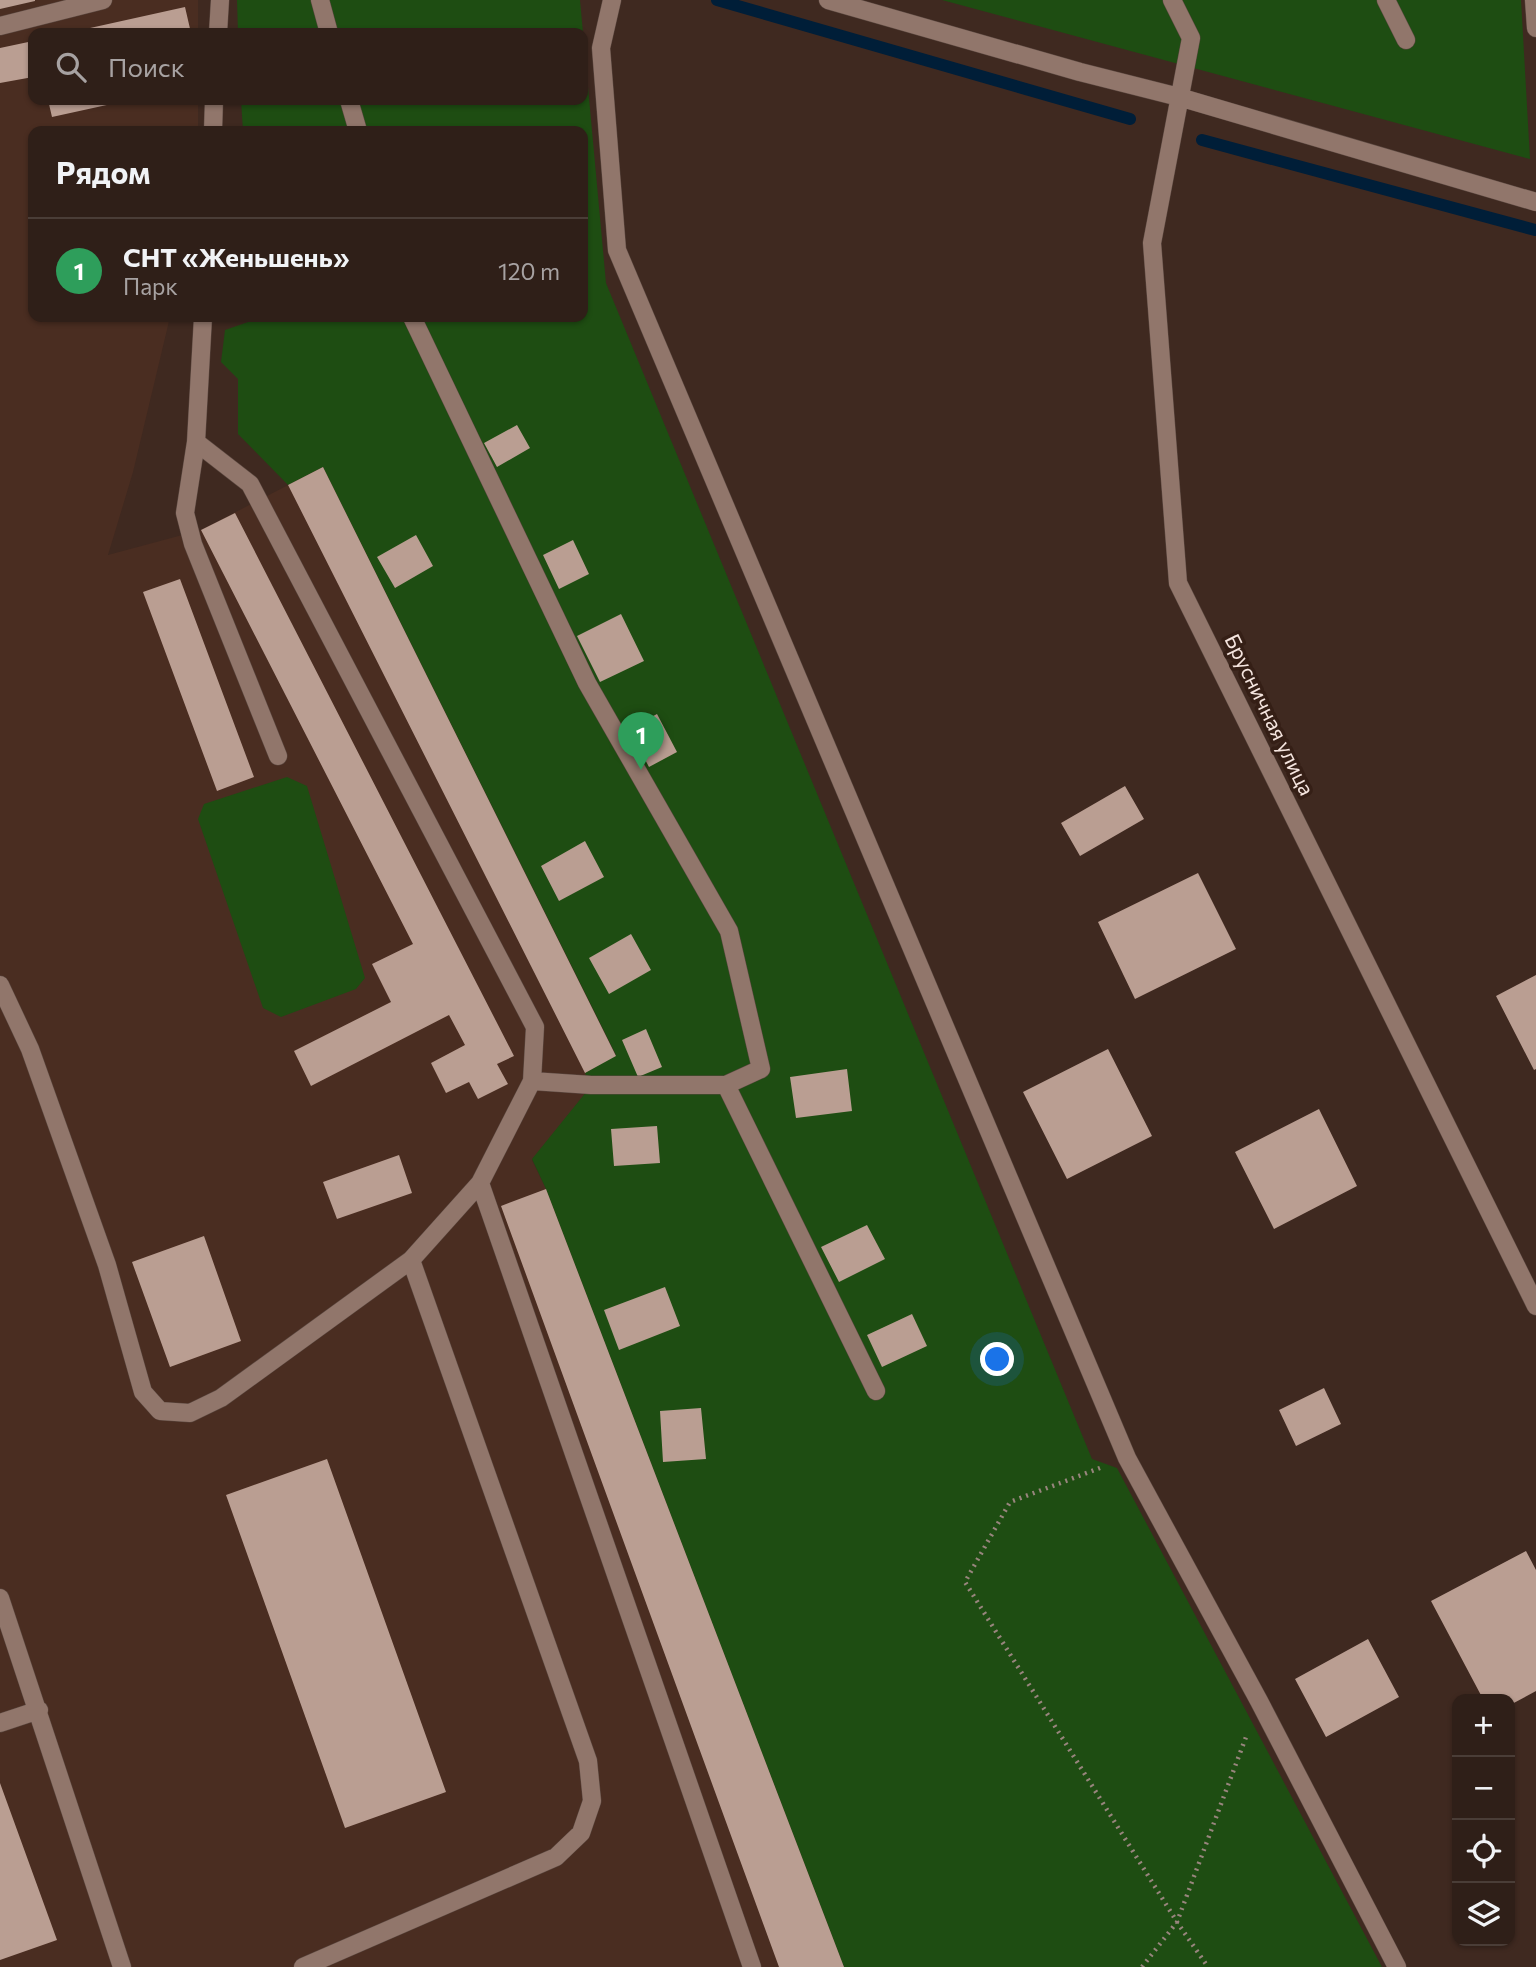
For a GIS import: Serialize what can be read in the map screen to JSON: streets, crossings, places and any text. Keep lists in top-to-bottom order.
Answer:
{
  "streets": {
    "street": ["Брусничная улица"]
  },
  "page": {
    "search": "Поиск",
    "heading": "Рядом",
    "list": [
      {
        "mark": "1",
        "name": "СНТ «Женьшень»",
        "note": "Парк",
        "value": "120 m"
      }
    ],
    "pins": "1",
    "map_buttons": ["+", "−"]
  }
}
